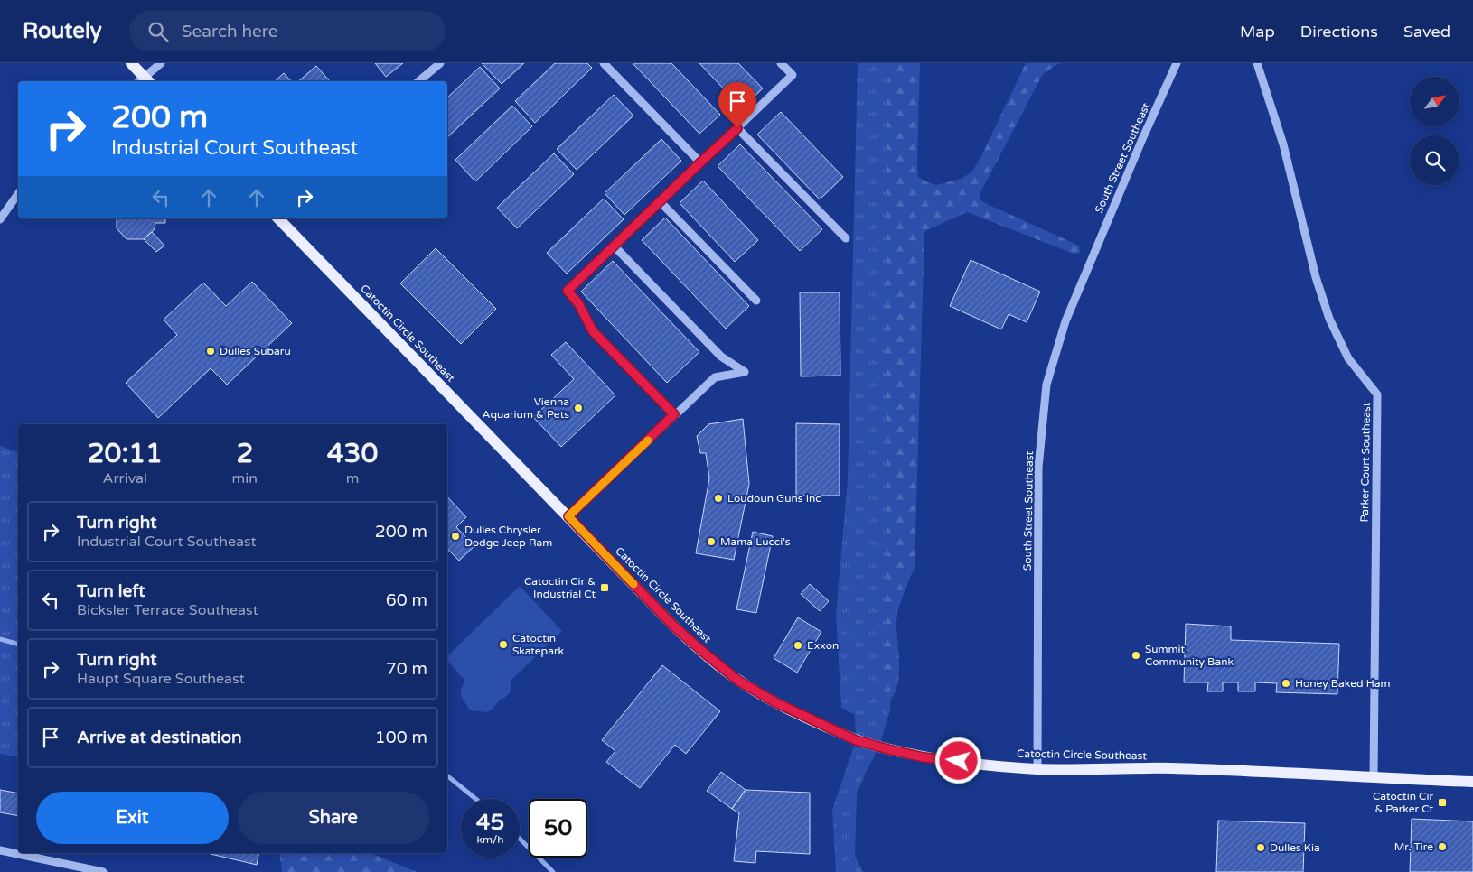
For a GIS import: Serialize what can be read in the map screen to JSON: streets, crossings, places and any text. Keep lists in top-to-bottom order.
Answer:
{
  "streets": {
    "main road": ["Catoctin Circle Southeast"],
    "street": ["South Street Southeast", "Parker Court Southeast"]
  },
  "crossings": [
    ["South Street Southeast", "Catoctin Circle Southeast"],
    ["Catoctin Circle Southeast", "Parker Court Southeast"]
  ],
  "places": {
    "other": [
      "Dulles Subaru",
      "Vienna Aquarium & Pets",
      "Loudoun Guns Inc",
      "Dulles Chrysler Dodge Jeep Ram",
      "Mama Lucci's",
      "Catoctin Skatepark",
      "Exxon",
      "Summit Community Bank",
      "Honey Baked Ham",
      "Mr. Tire",
      "Dulles Kia"
    ],
    "transit": ["Catoctin Cir & Industrial Ct", "Catoctin Cir & Parker Ct"]
  },
  "north": "top right",
  "page": {
    "header": "Routely",
    "search": "Search here",
    "nav": ["Map", "Directions", "Saved"],
    "turn": ["200 m", "Industrial Court Southeast"],
    "eta": [
      "20:11",
      "Arrival",
      "2",
      "min",
      "430",
      "m"
    ],
    "list": [
      {
        "name": "Turn right",
        "note": "Industrial Court Southeast",
        "value": "200 m"
      },
      {
        "name": "Turn left",
        "note": "Bicksler Terrace Southeast",
        "value": "60 m"
      },
      {
        "name": "Turn right",
        "note": "Haupt Square Southeast",
        "value": "70 m"
      },
      {
        "name": "Arrive at destination",
        "value": "100 m"
      }
    ],
    "buttons": ["Exit", "Share"],
    "speed": "45 km/h",
    "limit": "50"
  }
}
